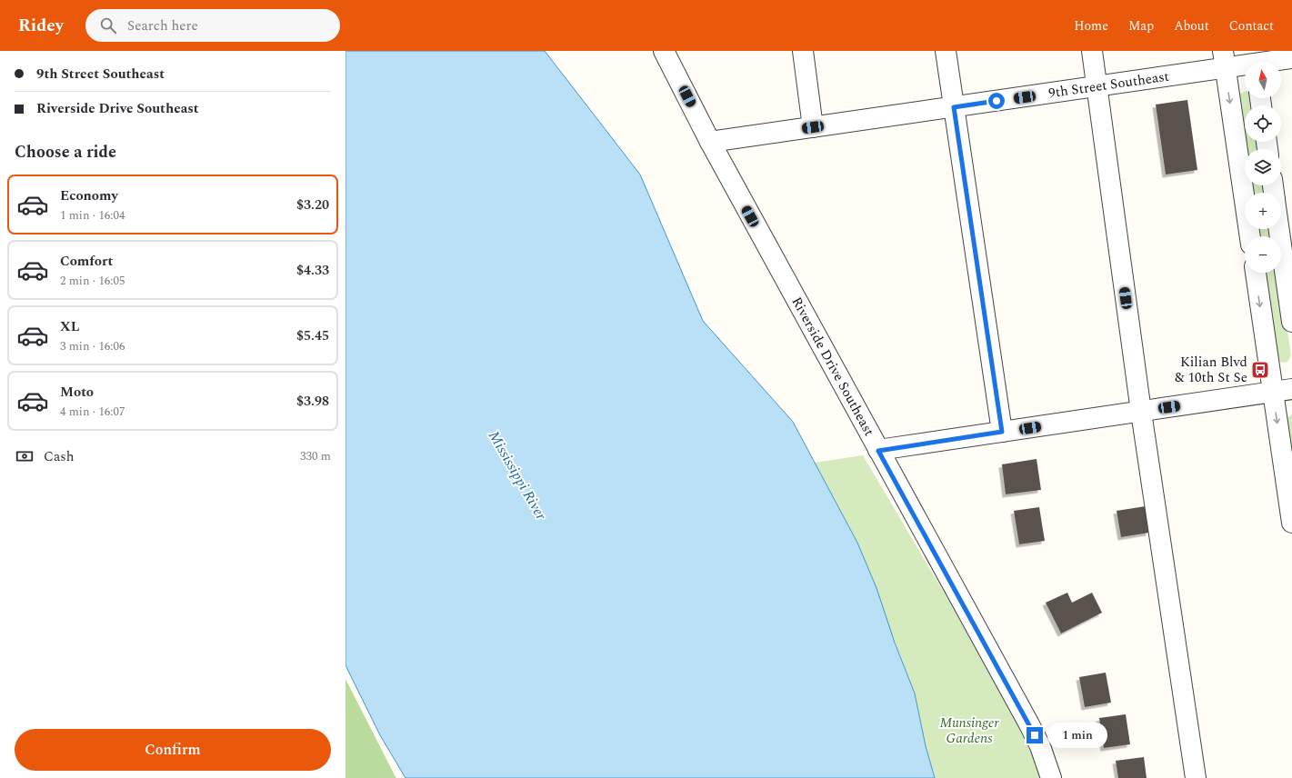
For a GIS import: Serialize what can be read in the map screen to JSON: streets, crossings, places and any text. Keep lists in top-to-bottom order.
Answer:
{
  "streets": {
    "street": ["9th Street Southeast", "Riverside Drive Southeast"]
  },
  "crossings": [
    ["9th Street Southeast", "Riverside Drive Southeast"]
  ],
  "water": ["Mississippi River"],
  "parks": ["Munsinger Gardens"],
  "places": {
    "bus stop": ["Kilian Blvd & 10th St Se"]
  },
  "north": "top",
  "page": {
    "header": "Ridey",
    "search": "Search here",
    "nav": [
      "Home",
      "Map",
      "About",
      "Contact"
    ],
    "banner": ["9th Street Southeast", "Riverside Drive Southeast"],
    "map_buttons": ["+", "−"],
    "heading": "Choose a ride",
    "list": [
      {
        "name": "Economy",
        "note": "1 min · 16:04",
        "value": "$3.20"
      },
      {
        "name": "Comfort",
        "note": "2 min · 16:05",
        "value": "$4.33"
      },
      {
        "name": "XL",
        "note": "3 min · 16:06",
        "value": "$5.45"
      },
      {
        "name": "Moto",
        "note": "4 min · 16:07",
        "value": "$3.98"
      }
    ],
    "pay": ["Cash", "330 m"],
    "buttons": "Confirm",
    "bubble": "1 min"
  }
}
